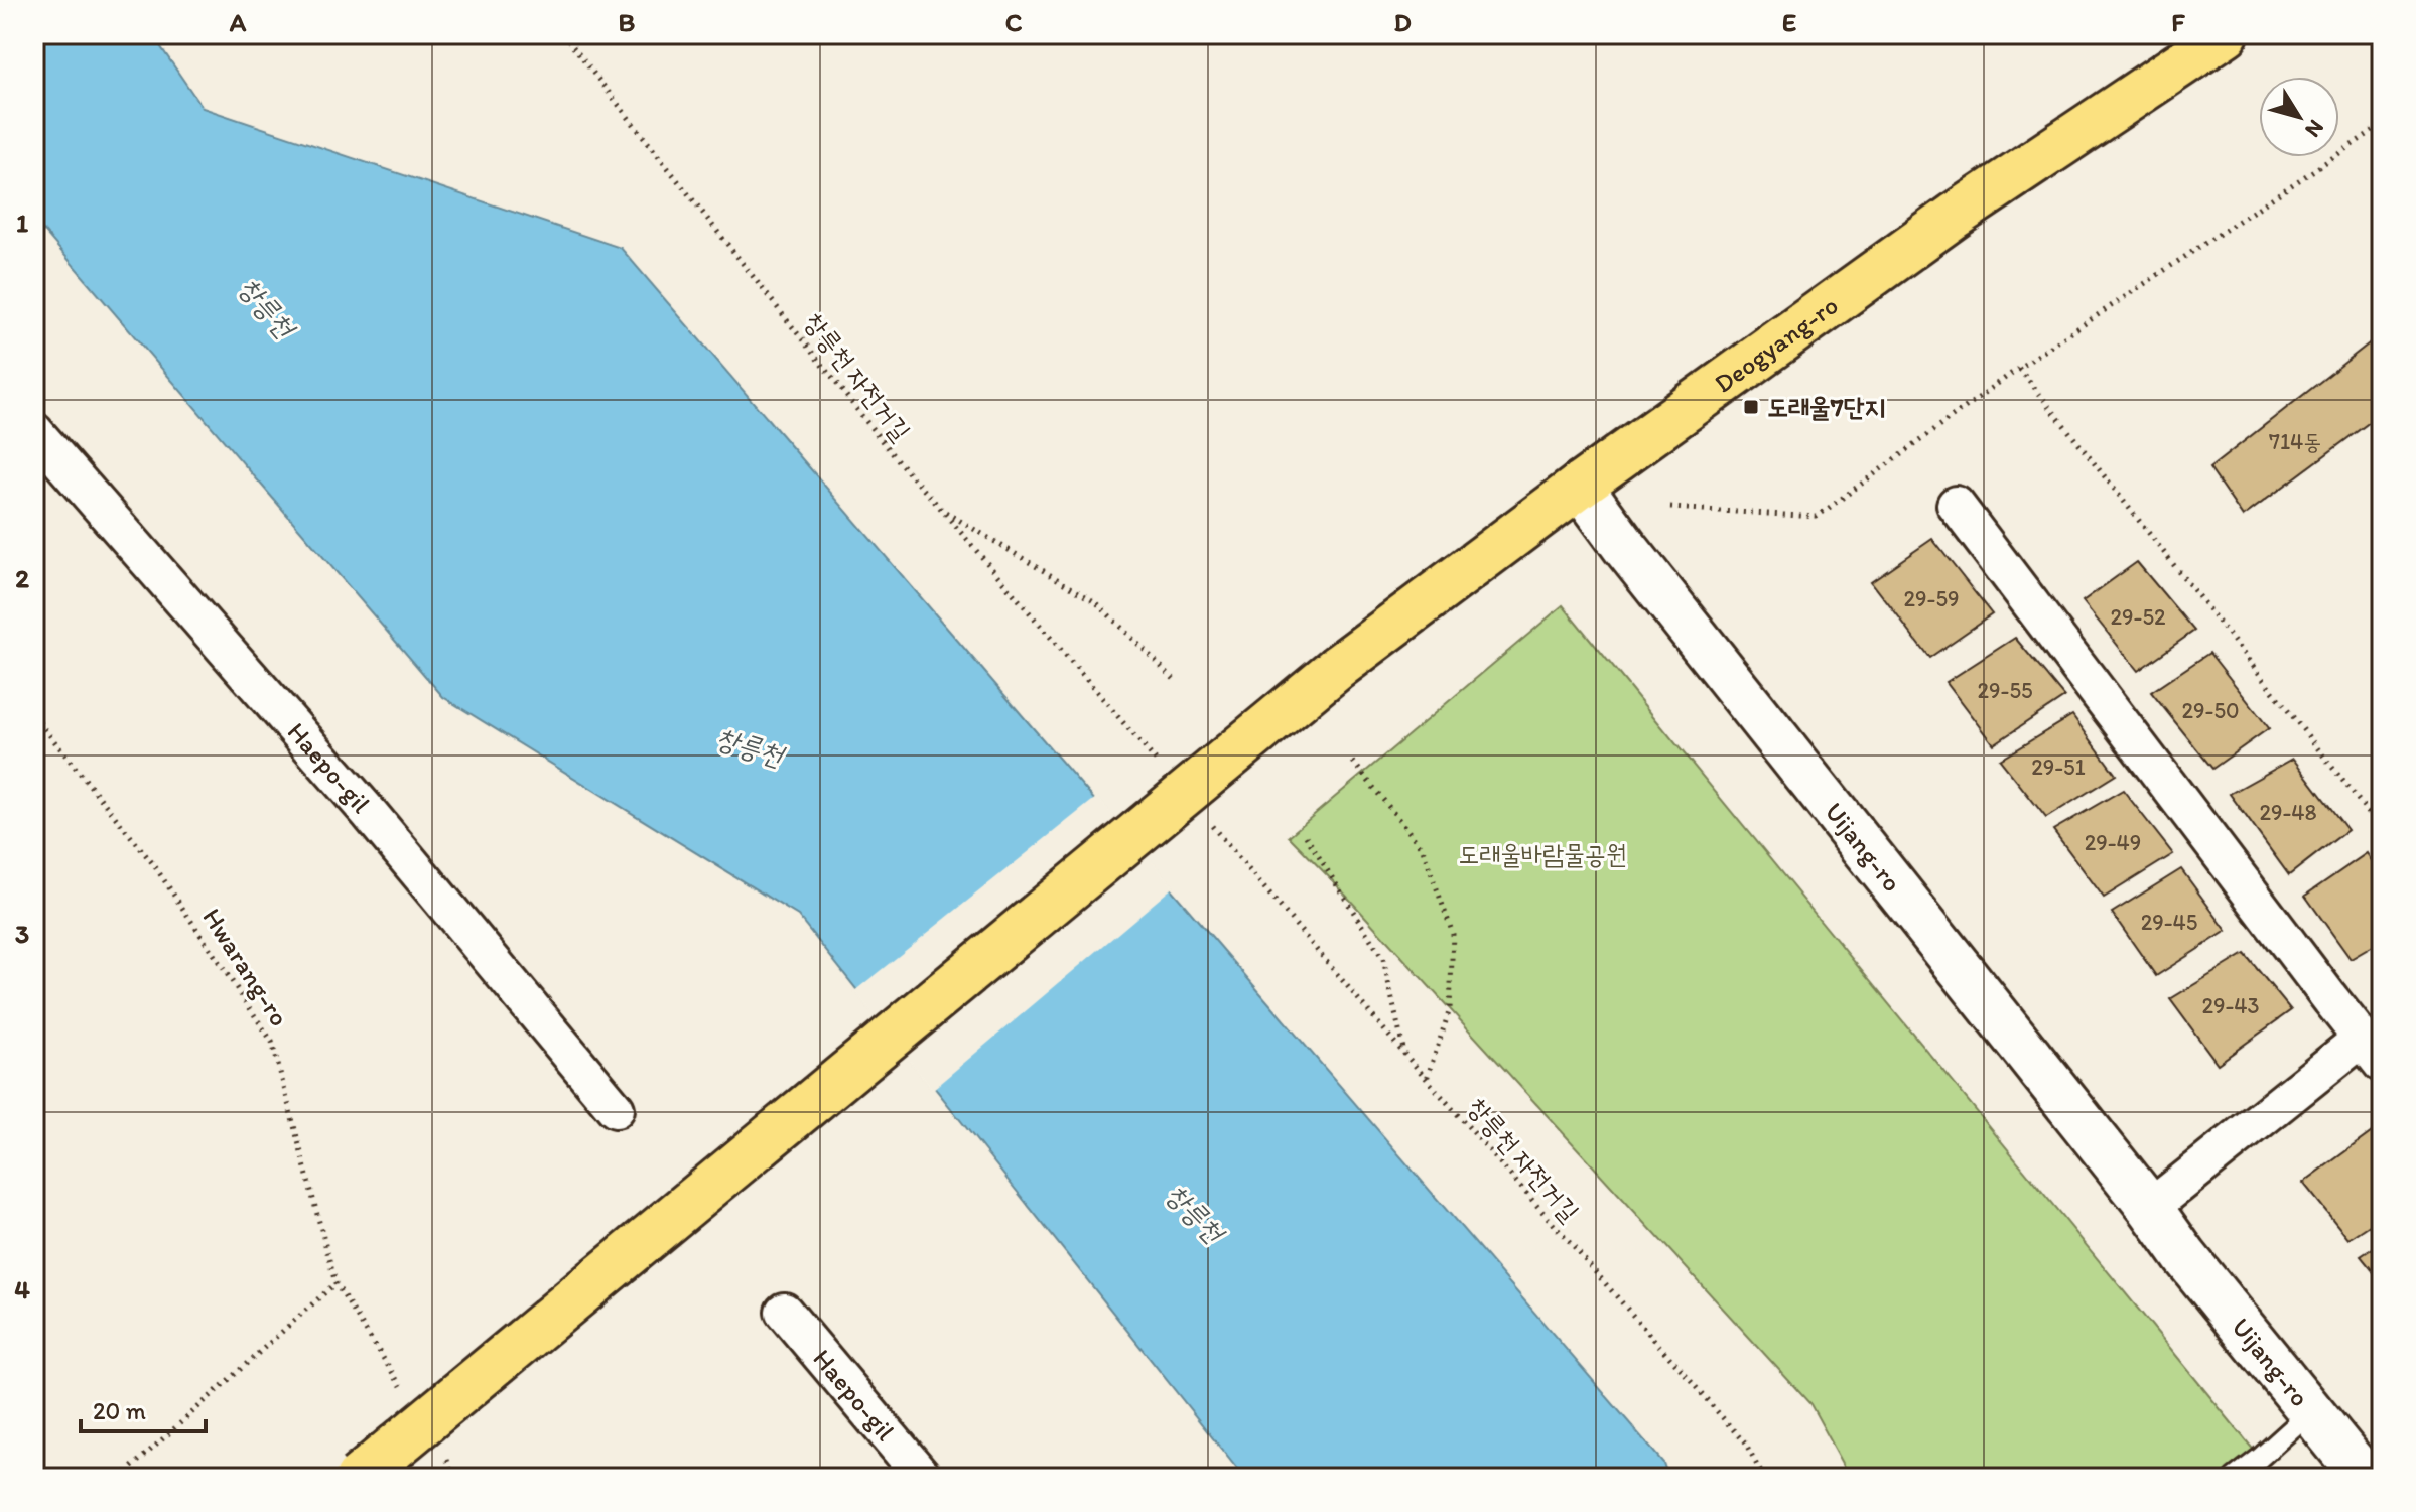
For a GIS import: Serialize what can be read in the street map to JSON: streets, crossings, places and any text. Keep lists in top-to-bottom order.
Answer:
{
  "streets": {
    "main road": ["Deogyang-ro"],
    "street": ["Haepo-gil", "Uijang-ro"],
    "path": ["창릉천 자전거길", "Hwarang-ro"]
  },
  "crossings": [
    ["Deogyang-ro", "Uijang-ro"]
  ],
  "water": ["창릉천"],
  "parks": ["도래울바람물공원"],
  "places": {
    "transit": ["도래울7단지"]
  },
  "house_numbers": [
    "714동",
    "29-59",
    "29-52",
    "29-55",
    "29-50",
    "29-51",
    "29-48",
    "29-49",
    "29-45",
    "29-43"
  ],
  "scale_bar": "20 m",
  "north": "bottom right",
  "grid": {
    "columns": [
      "A",
      "B",
      "C",
      "D",
      "E",
      "F"
    ],
    "rows": [
      "1",
      "2",
      "3",
      "4"
    ]
  }
}
